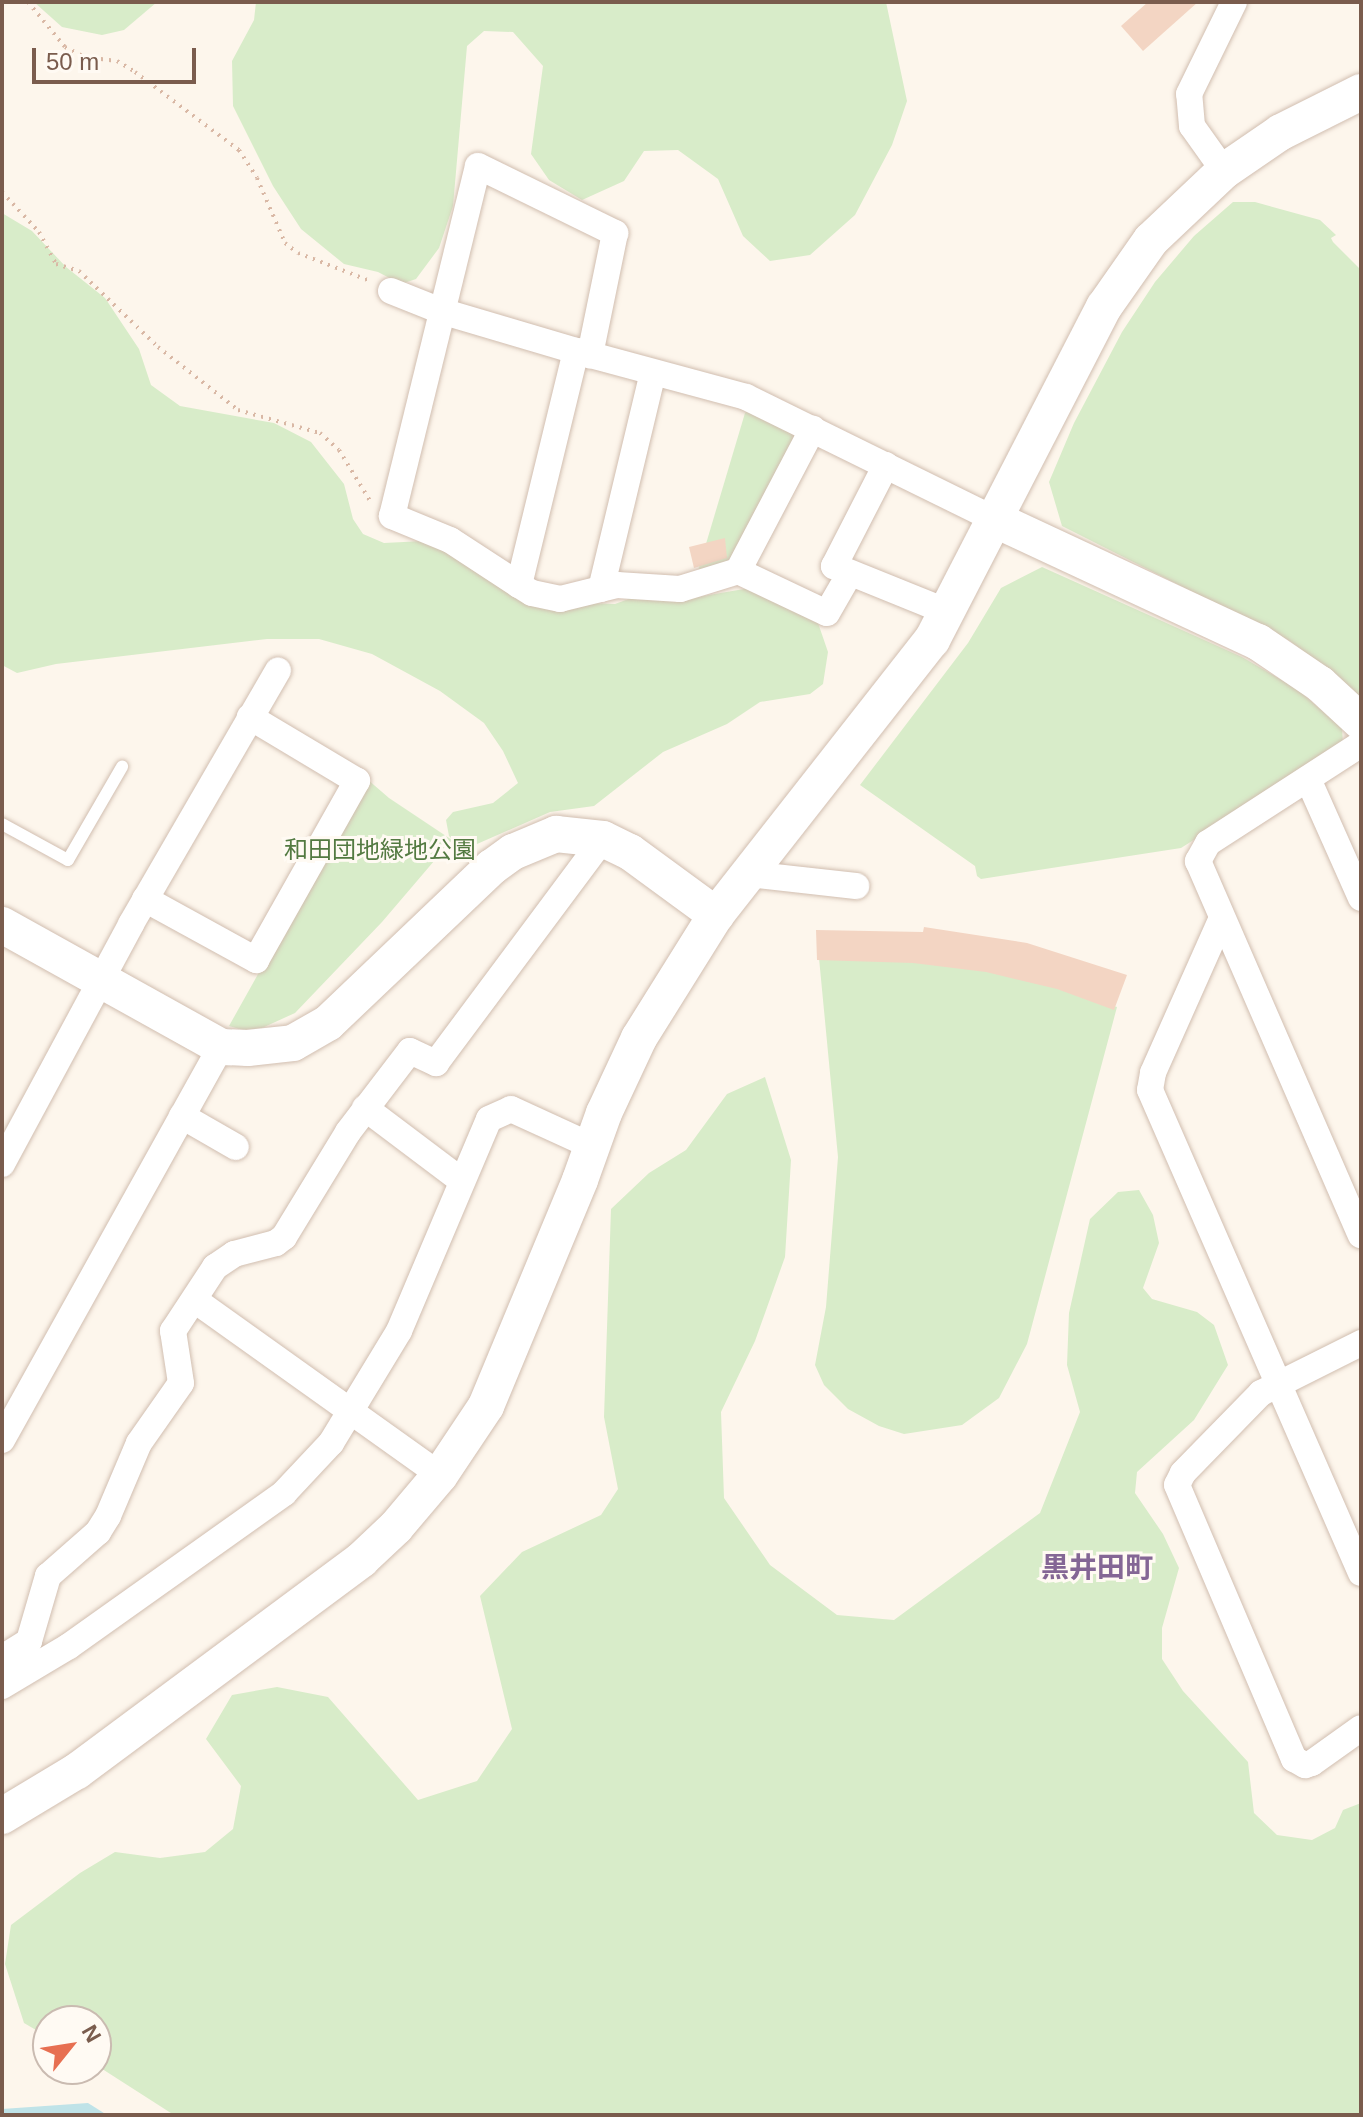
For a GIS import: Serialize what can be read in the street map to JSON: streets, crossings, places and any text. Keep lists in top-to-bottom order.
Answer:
{
  "districts": ["黒井田町"],
  "parks": ["和田団地緑地公園"],
  "scale_bar": "50 m",
  "north": "top right"
}
